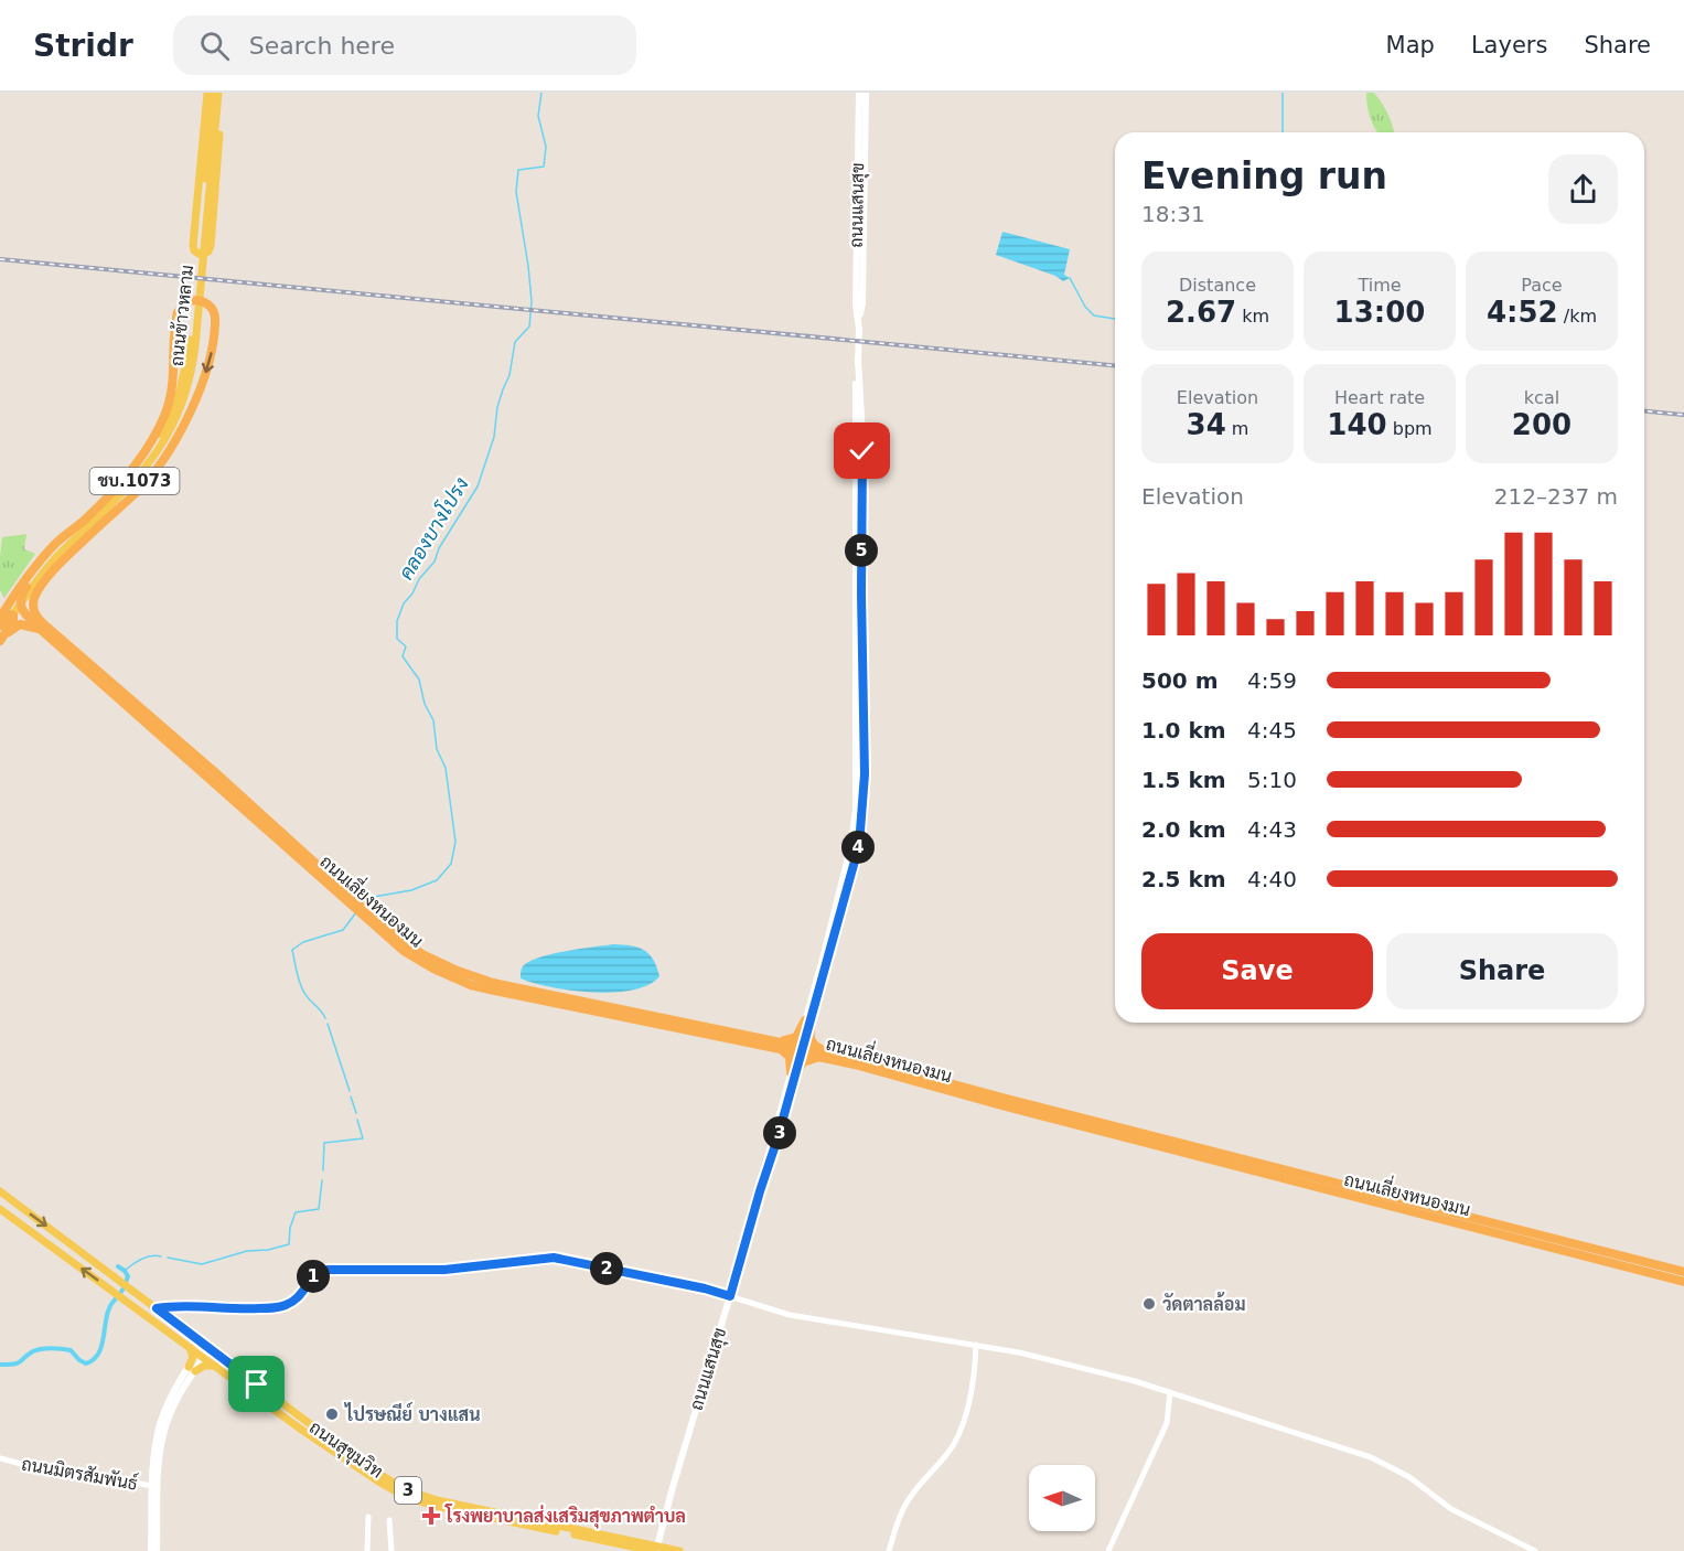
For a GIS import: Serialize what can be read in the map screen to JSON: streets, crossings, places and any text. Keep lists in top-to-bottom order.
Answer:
{
  "streets": {
    "highway": ["ถนนข้าวหลาม", "ชบ.1073", "ถนนเลี่ยงหนองมน"],
    "main road": ["ถนนแสนสุข", "ถนนสุขุมวิท", "3"],
    "street": ["ถนนมิตรสัมพันธ์"]
  },
  "crossings": [
    ["ถนนแสนสุข", "ถนนเลี่ยงหนองมน"],
    ["ถนนแสนสุข", "ถนนสุขุมวิท"],
    ["ถนนข้าวหลาม", "ถนนเลี่ยงหนองมน"]
  ],
  "water": ["คลองบางโปรง"],
  "places": {
    "other": ["วัดตาลล้อม", "ไปรษณีย์ บางแสน"],
    "health": ["โรงพยาบาลส่งเสริมสุขภาพตำบล"]
  },
  "north": "left",
  "page": {
    "header": "Stridr",
    "search": "Search here",
    "nav": ["Map", "Layers", "Share"],
    "heading": ["Evening run", "18:31"],
    "stats": [
      ["Distance", "2.67 km"],
      ["Time", "13:00"],
      ["Pace", "4:52 /km"],
      ["Elevation", "34 m"],
      ["Heart rate", "140 bpm"],
      ["kcal", "200"]
    ],
    "chart": ["Elevation", "212–237 m"],
    "pins": [
      "5",
      "4",
      "3",
      "2",
      "1"
    ],
    "list": [
      {
        "name": "500 m",
        "note": "4:59"
      },
      {
        "name": "1.0 km",
        "note": "4:45"
      },
      {
        "name": "1.5 km",
        "note": "5:10"
      },
      {
        "name": "2.0 km",
        "note": "4:43"
      },
      {
        "name": "2.5 km",
        "note": "4:40"
      }
    ],
    "buttons": ["Save", "Share"]
  }
}
